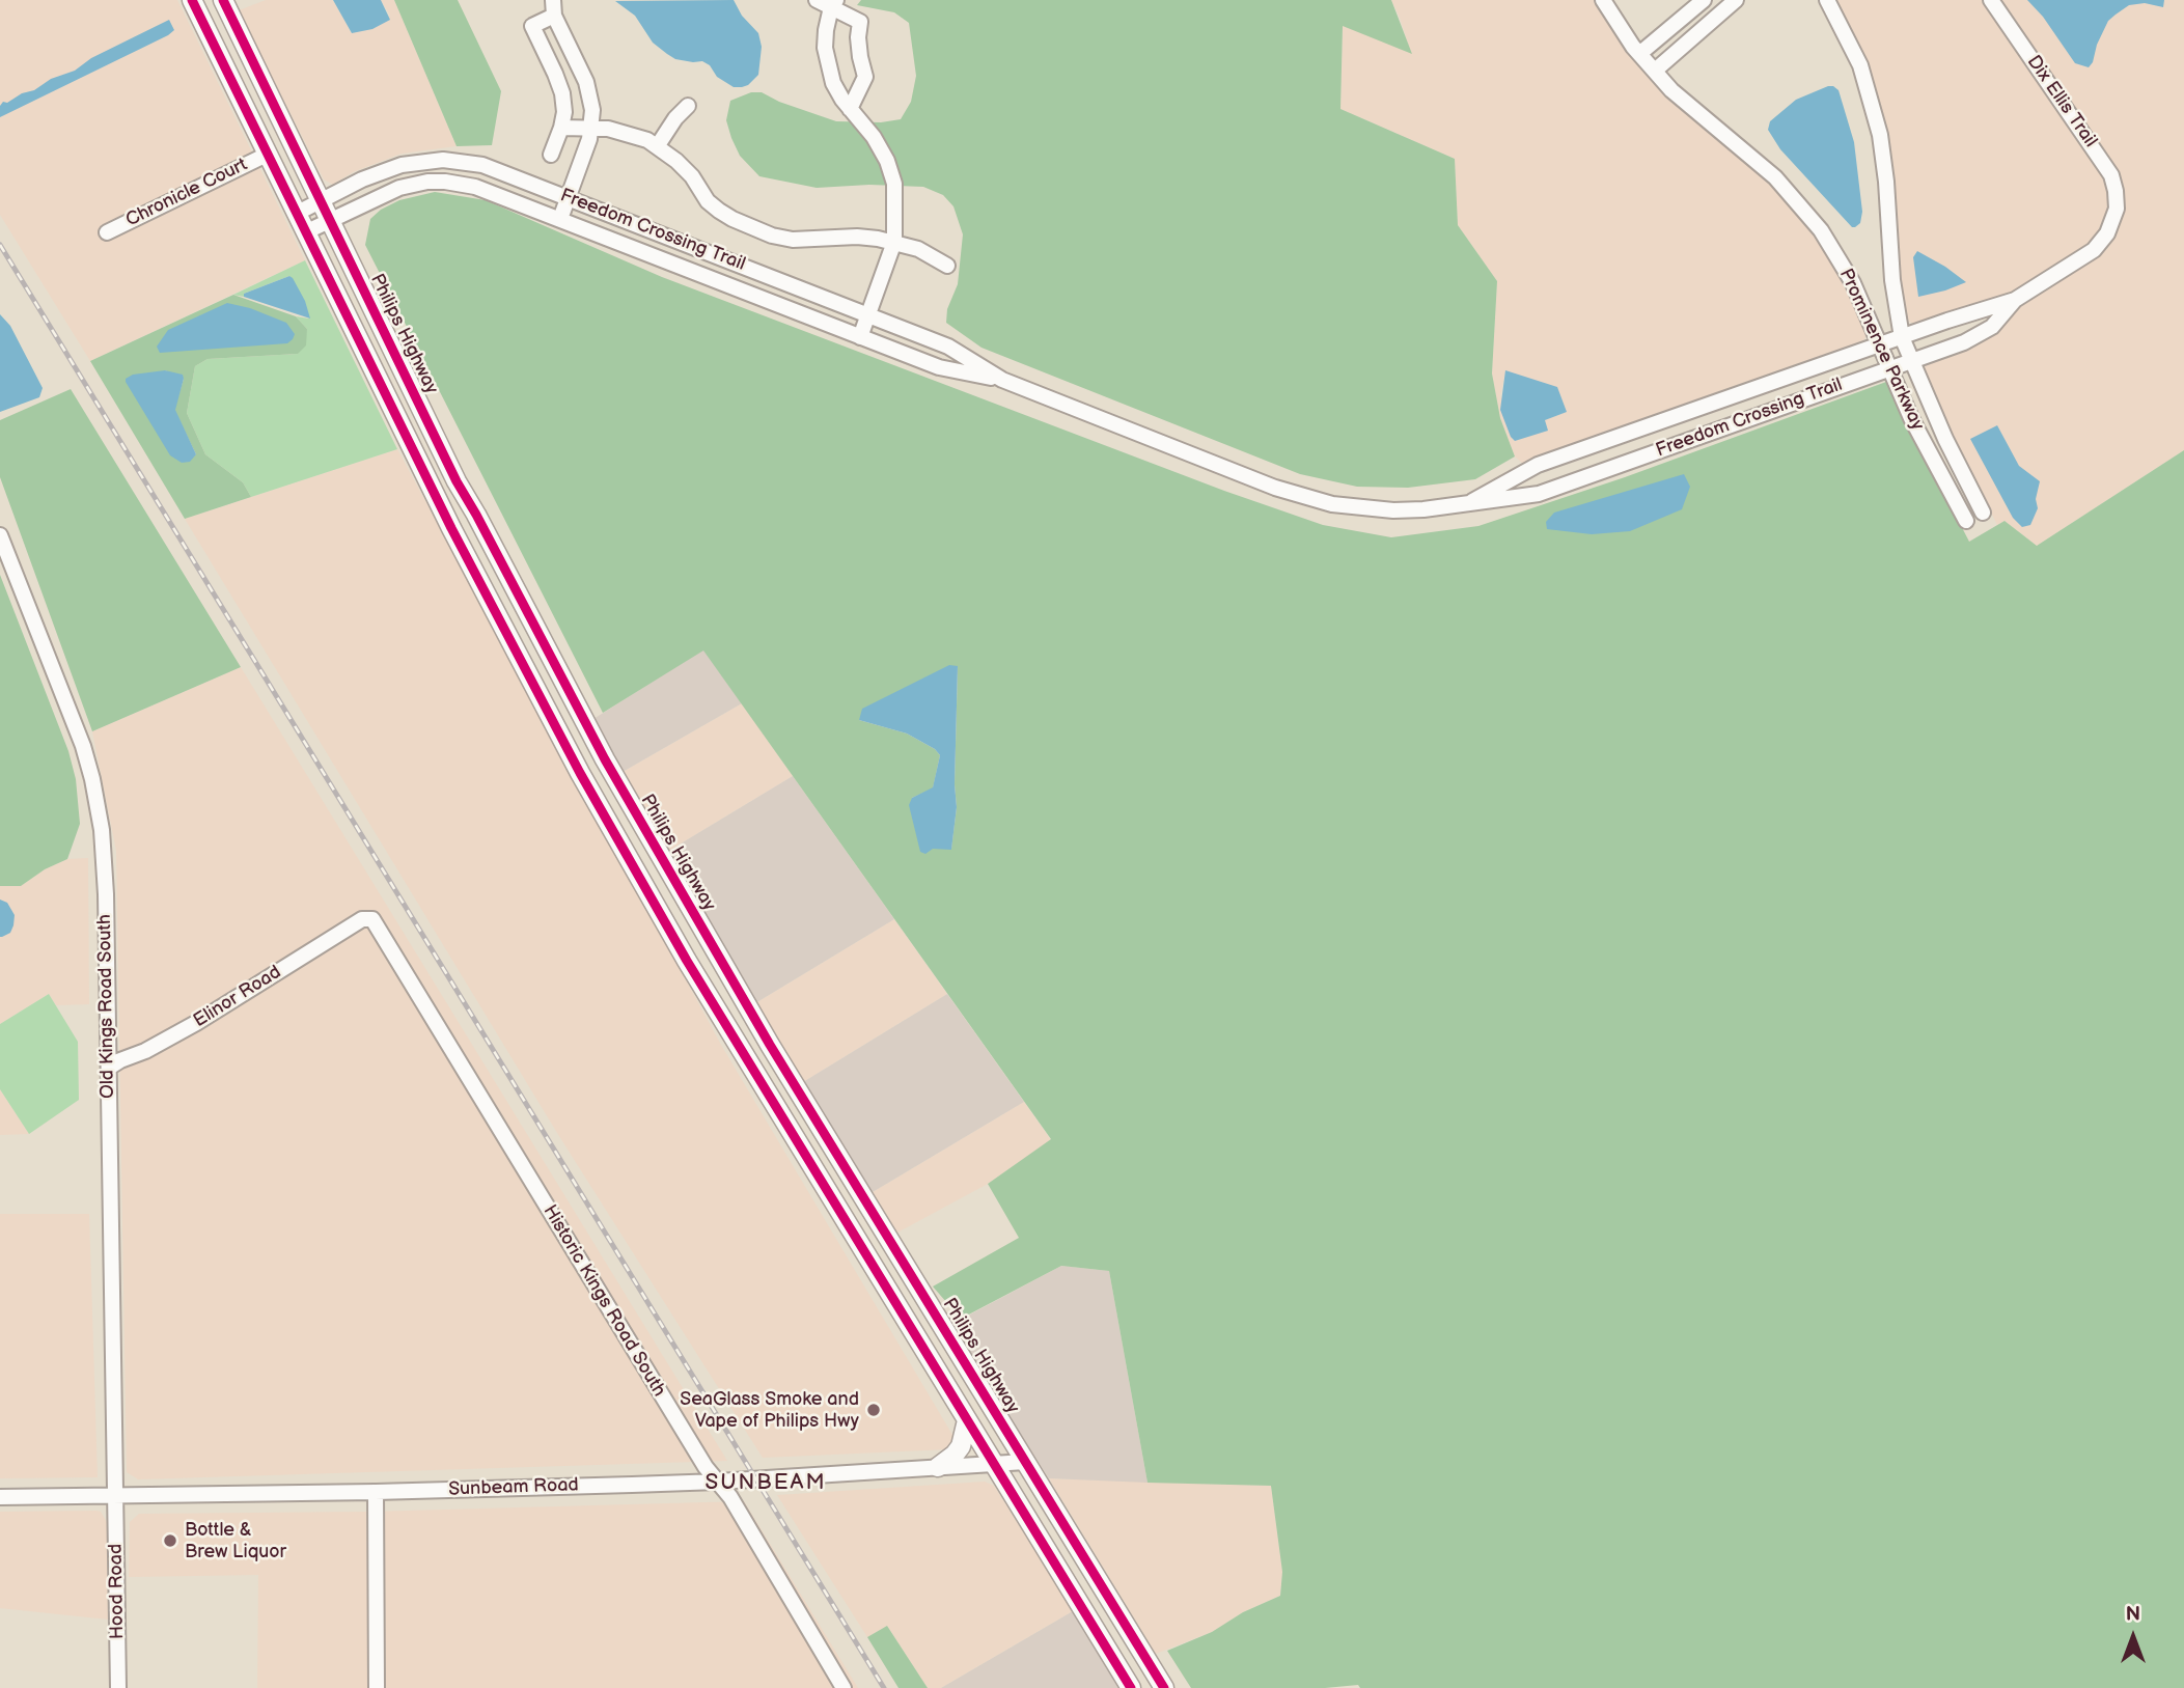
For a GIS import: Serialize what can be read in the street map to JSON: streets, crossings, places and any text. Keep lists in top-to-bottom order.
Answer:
{
  "streets": {
    "main road": ["Philips Highway"],
    "street": [
      "Dix Ellis Trail",
      "Chronicle Court",
      "Freedom Crossing Trail",
      "Prominence Parkway",
      "Elinor Road",
      "Old Kings Road South",
      "Historic Kings Road South",
      "Sunbeam Road",
      "Hood Road"
    ]
  },
  "crossings": [
    ["Dix Ellis Trail", "Freedom Crossing Trail"],
    ["Freedom Crossing Trail", "Philips Highway"],
    ["Freedom Crossing Trail", "Prominence Parkway"],
    ["Philips Highway", "Sunbeam Road"],
    ["Elinor Road", "Old Kings Road South"],
    ["Elinor Road", "Historic Kings Road South"],
    ["Old Kings Road South", "Sunbeam Road"],
    ["Old Kings Road South", "Hood Road"],
    ["Historic Kings Road South", "Sunbeam Road"],
    ["Sunbeam Road", "Hood Road"]
  ],
  "districts": ["SUNBEAM"],
  "places": ["SeaGlass Smoke and Vape of Philips Hwy", "Bottle & Brew Liquor"],
  "north": "top"
}
